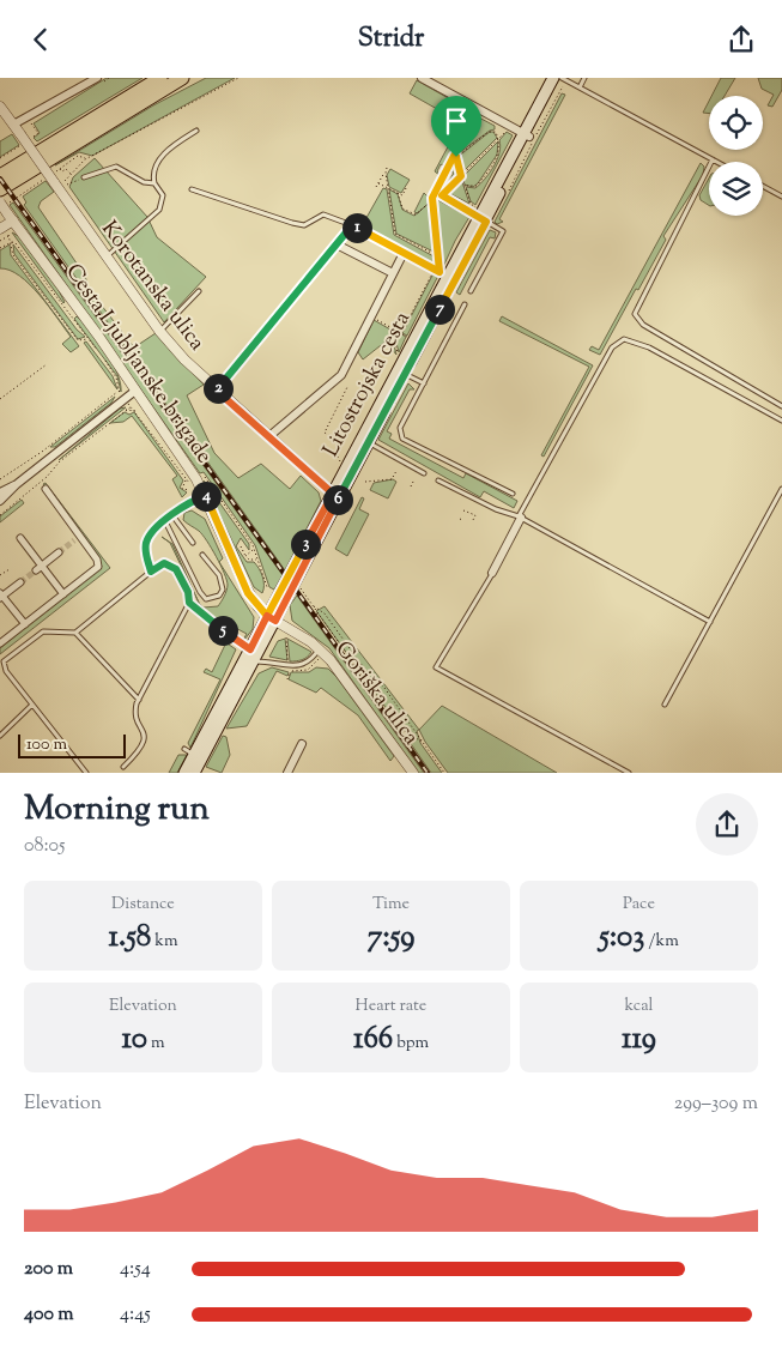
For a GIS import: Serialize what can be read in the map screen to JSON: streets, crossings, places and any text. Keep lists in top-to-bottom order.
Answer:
{
  "streets": {
    "main road": ["Litostrojska cesta"],
    "street": ["Korotanska ulica", "Cesta Ljubljanske brigade", "Goriška ulica"]
  },
  "crossings": [
    ["Korotanska ulica", "Litostrojska cesta"],
    ["Cesta Ljubljanske brigade", "Litostrojska cesta"],
    ["Cesta Ljubljanske brigade", "Goriška ulica"],
    ["Litostrojska cesta", "Goriška ulica"]
  ],
  "scale_bar": "100 m",
  "page": {
    "header": "Stridr",
    "pins": [
      "1",
      "7",
      "2",
      "4",
      "6",
      "3",
      "5"
    ],
    "scale": "100 m",
    "heading": ["Morning run", "08:05"],
    "stats": [
      ["Distance", "1.58 km"],
      ["Time", "7:59"],
      ["Pace", "5:03 /km"],
      ["Elevation", "10 m"],
      ["Heart rate", "166 bpm"],
      ["kcal", "119"]
    ],
    "chart": ["Elevation", "299–309 m"],
    "list": [
      {
        "name": "200 m",
        "note": "4:54"
      },
      {
        "name": "400 m",
        "note": "4:45"
      }
    ]
  }
}
